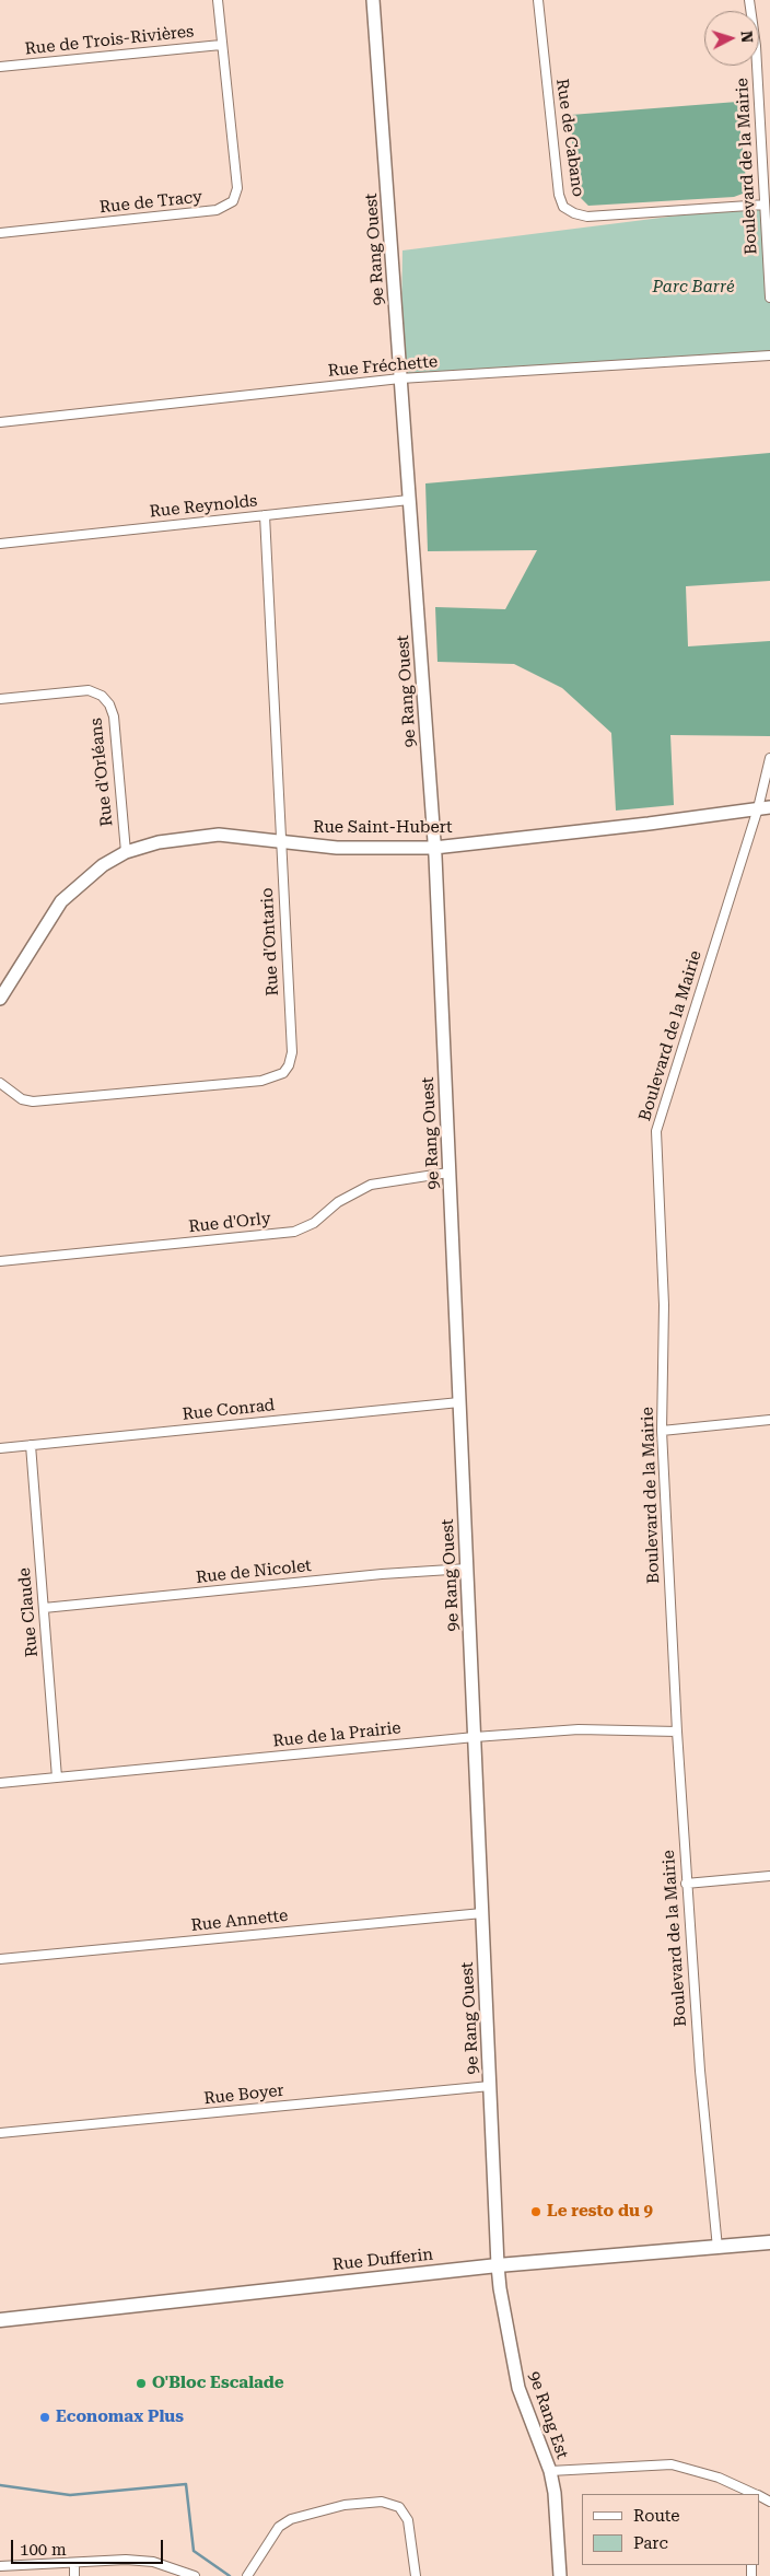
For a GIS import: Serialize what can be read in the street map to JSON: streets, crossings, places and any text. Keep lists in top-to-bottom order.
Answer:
{
  "streets": {
    "main road": ["Rue Dufferin"],
    "street": [
      "Rue de Trois-Rivières",
      "Rue de Cabano",
      "Boulevard de la Mairie",
      "Rue de Tracy",
      "9e Rang Ouest",
      "Rue Fréchette",
      "Rue Reynolds",
      "Rue d'Orléans",
      "Rue Saint-Hubert",
      "Rue d'Ontario",
      "Rue d'Orly",
      "Rue Conrad",
      "Rue de Nicolet",
      "Rue Claude",
      "Rue de la Prairie",
      "Rue Annette",
      "Rue Boyer",
      "9e Rang Est"
    ]
  },
  "crossings": [
    ["Rue de Trois-Rivières", "Rue de Tracy"],
    ["Rue de Cabano", "Boulevard de la Mairie"],
    ["Boulevard de la Mairie", "Rue Saint-Hubert"],
    ["Boulevard de la Mairie", "Rue de la Prairie"],
    ["Boulevard de la Mairie", "Rue Dufferin"],
    ["9e Rang Ouest", "Rue Fréchette"],
    ["9e Rang Ouest", "Rue Reynolds"],
    ["9e Rang Ouest", "Rue Saint-Hubert"],
    ["9e Rang Ouest", "Rue d'Orly"],
    ["9e Rang Ouest", "Rue Conrad"],
    ["9e Rang Ouest", "Rue de Nicolet"],
    ["9e Rang Ouest", "Rue de la Prairie"],
    ["9e Rang Ouest", "Rue Annette"],
    ["9e Rang Ouest", "Rue Boyer"],
    ["9e Rang Ouest", "Rue Dufferin"],
    ["9e Rang Ouest", "9e Rang Est"],
    ["Rue Reynolds", "Rue d'Ontario"],
    ["Rue d'Orléans", "Rue Saint-Hubert"],
    ["Rue Saint-Hubert", "Rue d'Ontario"],
    ["Rue Conrad", "Rue Claude"],
    ["Rue de Nicolet", "Rue Claude"],
    ["Rue Claude", "Rue de la Prairie"],
    ["Rue Dufferin", "9e Rang Est"]
  ],
  "parks": ["Parc Barré"],
  "places": ["Le resto du 9", "O'Bloc Escalade", "Economax Plus"],
  "legend": ["Route", "Parc"],
  "scale_bar": "100 m",
  "north": "right"
}
